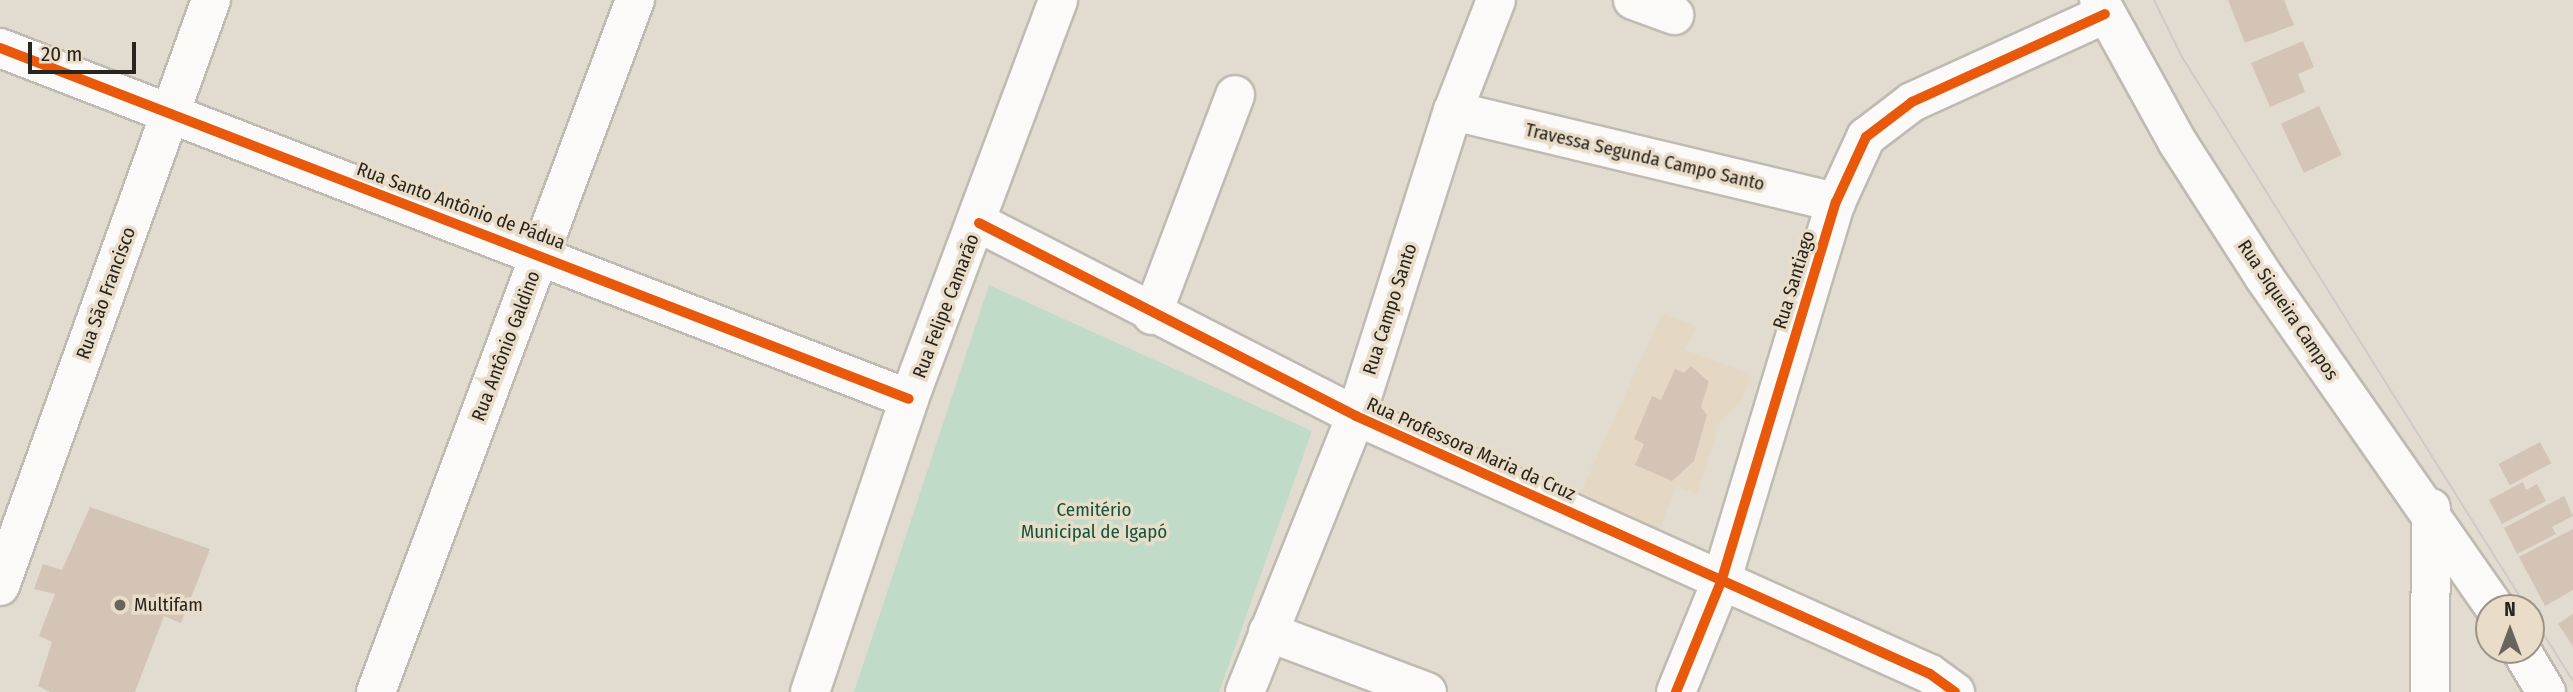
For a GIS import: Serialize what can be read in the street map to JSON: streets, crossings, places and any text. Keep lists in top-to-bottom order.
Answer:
{
  "streets": {
    "street": [
      "Travessa Segunda Campo Santo",
      "Rua Santo Antônio de Pádua",
      "Rua Santiago",
      "Rua São Francisco",
      "Rua Felipe Camarão",
      "Rua Campo Santo",
      "Rua Siqueira Campos",
      "Rua Antônio Galdino",
      "Rua Professora Maria da Cruz"
    ]
  },
  "crossings": [
    ["Travessa Segunda Campo Santo", "Rua Santiago"],
    ["Travessa Segunda Campo Santo", "Rua Campo Santo"],
    ["Rua Santo Antônio de Pádua", "Rua São Francisco"],
    ["Rua Santo Antônio de Pádua", "Rua Felipe Camarão"],
    ["Rua Santo Antônio de Pádua", "Rua Antônio Galdino"],
    ["Rua Santiago", "Rua Siqueira Campos"],
    ["Rua Santiago", "Rua Professora Maria da Cruz"],
    ["Rua Felipe Camarão", "Rua Professora Maria da Cruz"],
    ["Rua Campo Santo", "Rua Professora Maria da Cruz"]
  ],
  "parks": ["Cemitério Municipal de Igapó"],
  "places": ["Multifam"],
  "scale_bar": "20 m",
  "north": "top"
}
